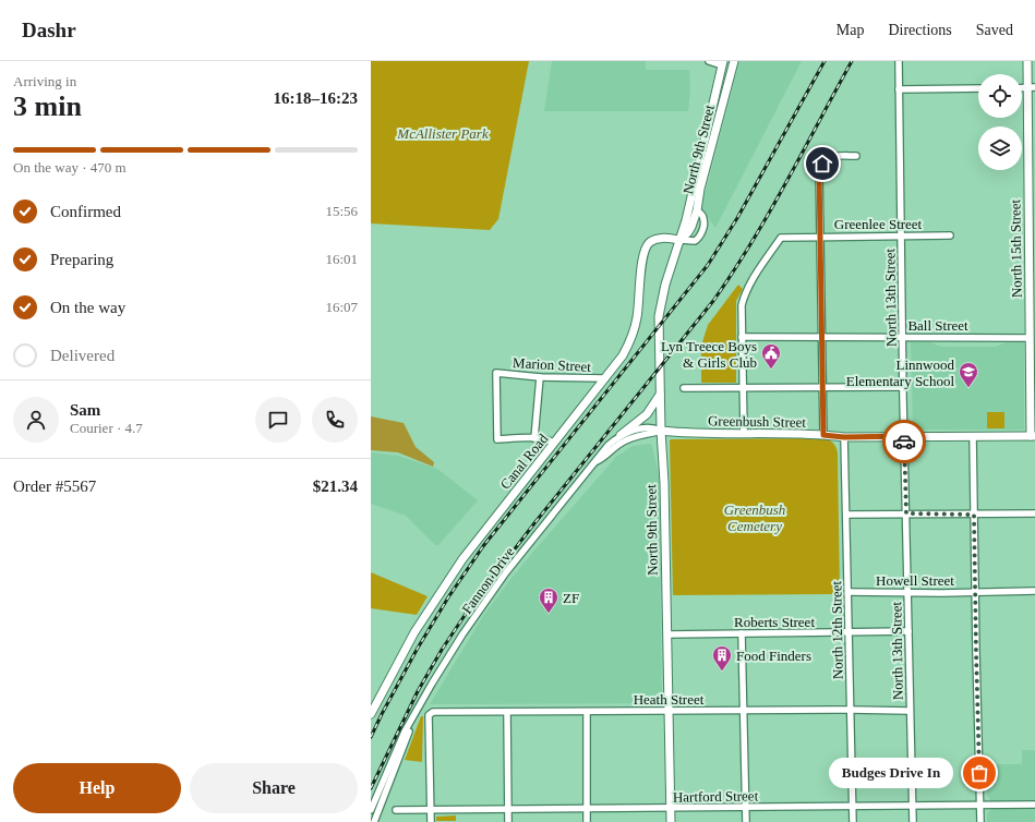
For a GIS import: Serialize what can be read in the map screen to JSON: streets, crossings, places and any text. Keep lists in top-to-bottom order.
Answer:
{
  "streets": {
    "main road": [
      "North 9th Street",
      "North 15th Street",
      "Greenbush Street",
      "Canal Road"
    ],
    "street": [
      "Greenlee Street",
      "North 13th Street",
      "Ball Street",
      "Marion Street",
      "Fannon Drive",
      "Howell Street",
      "Roberts Street",
      "North 12th Street",
      "Heath Street",
      "Hartford Street"
    ]
  },
  "crossings": [
    ["North 9th Street", "Greenbush Street"],
    ["North 9th Street", "Canal Road"],
    ["North 9th Street", "Fannon Drive"],
    ["North 9th Street", "Roberts Street"],
    ["North 9th Street", "Heath Street"],
    ["North 9th Street", "Hartford Street"],
    ["Greenlee Street", "North 13th Street"],
    ["Greenlee Street", "Ball Street"],
    ["North 15th Street", "Ball Street"],
    ["North 15th Street", "Greenbush Street"],
    ["North 13th Street", "Ball Street"],
    ["North 13th Street", "Greenbush Street"],
    ["North 13th Street", "Howell Street"],
    ["North 13th Street", "Roberts Street"],
    ["North 13th Street", "Heath Street"],
    ["North 13th Street", "Hartford Street"],
    ["Marion Street", "Canal Road"],
    ["Greenbush Street", "Fannon Drive"],
    ["Greenbush Street", "North 12th Street"],
    ["Howell Street", "North 12th Street"],
    ["Roberts Street", "North 12th Street"],
    ["North 12th Street", "Heath Street"],
    ["North 12th Street", "Hartford Street"],
    ["Heath Street", "Hartford Street"]
  ],
  "parks": ["McAllister Park", "Greenbush Cemetery"],
  "places": {
    "public building": ["Lyn Treece Boys & Girls Club"],
    "school or university": ["Linnwood Elementary School"],
    "building": ["ZF", "Food Finders"],
    "other": ["Budges Drive In"]
  },
  "page": {
    "header": "Dashr",
    "nav": ["Map", "Directions", "Saved"],
    "heading": ["3 min", "Arriving in", "16:18–16:23"],
    "panel": [
      "Sam",
      "Courier · 4.7",
      "Order #5567",
      "$21.34"
    ],
    "bar": "On the way · 470 m",
    "list": [
      ["Confirmed", "15:56"],
      ["Preparing", "16:01"],
      ["On the way", "16:07"],
      "Delivered"
    ],
    "buttons": ["Help", "Share"],
    "bubble": "Budges Drive In"
  }
}
